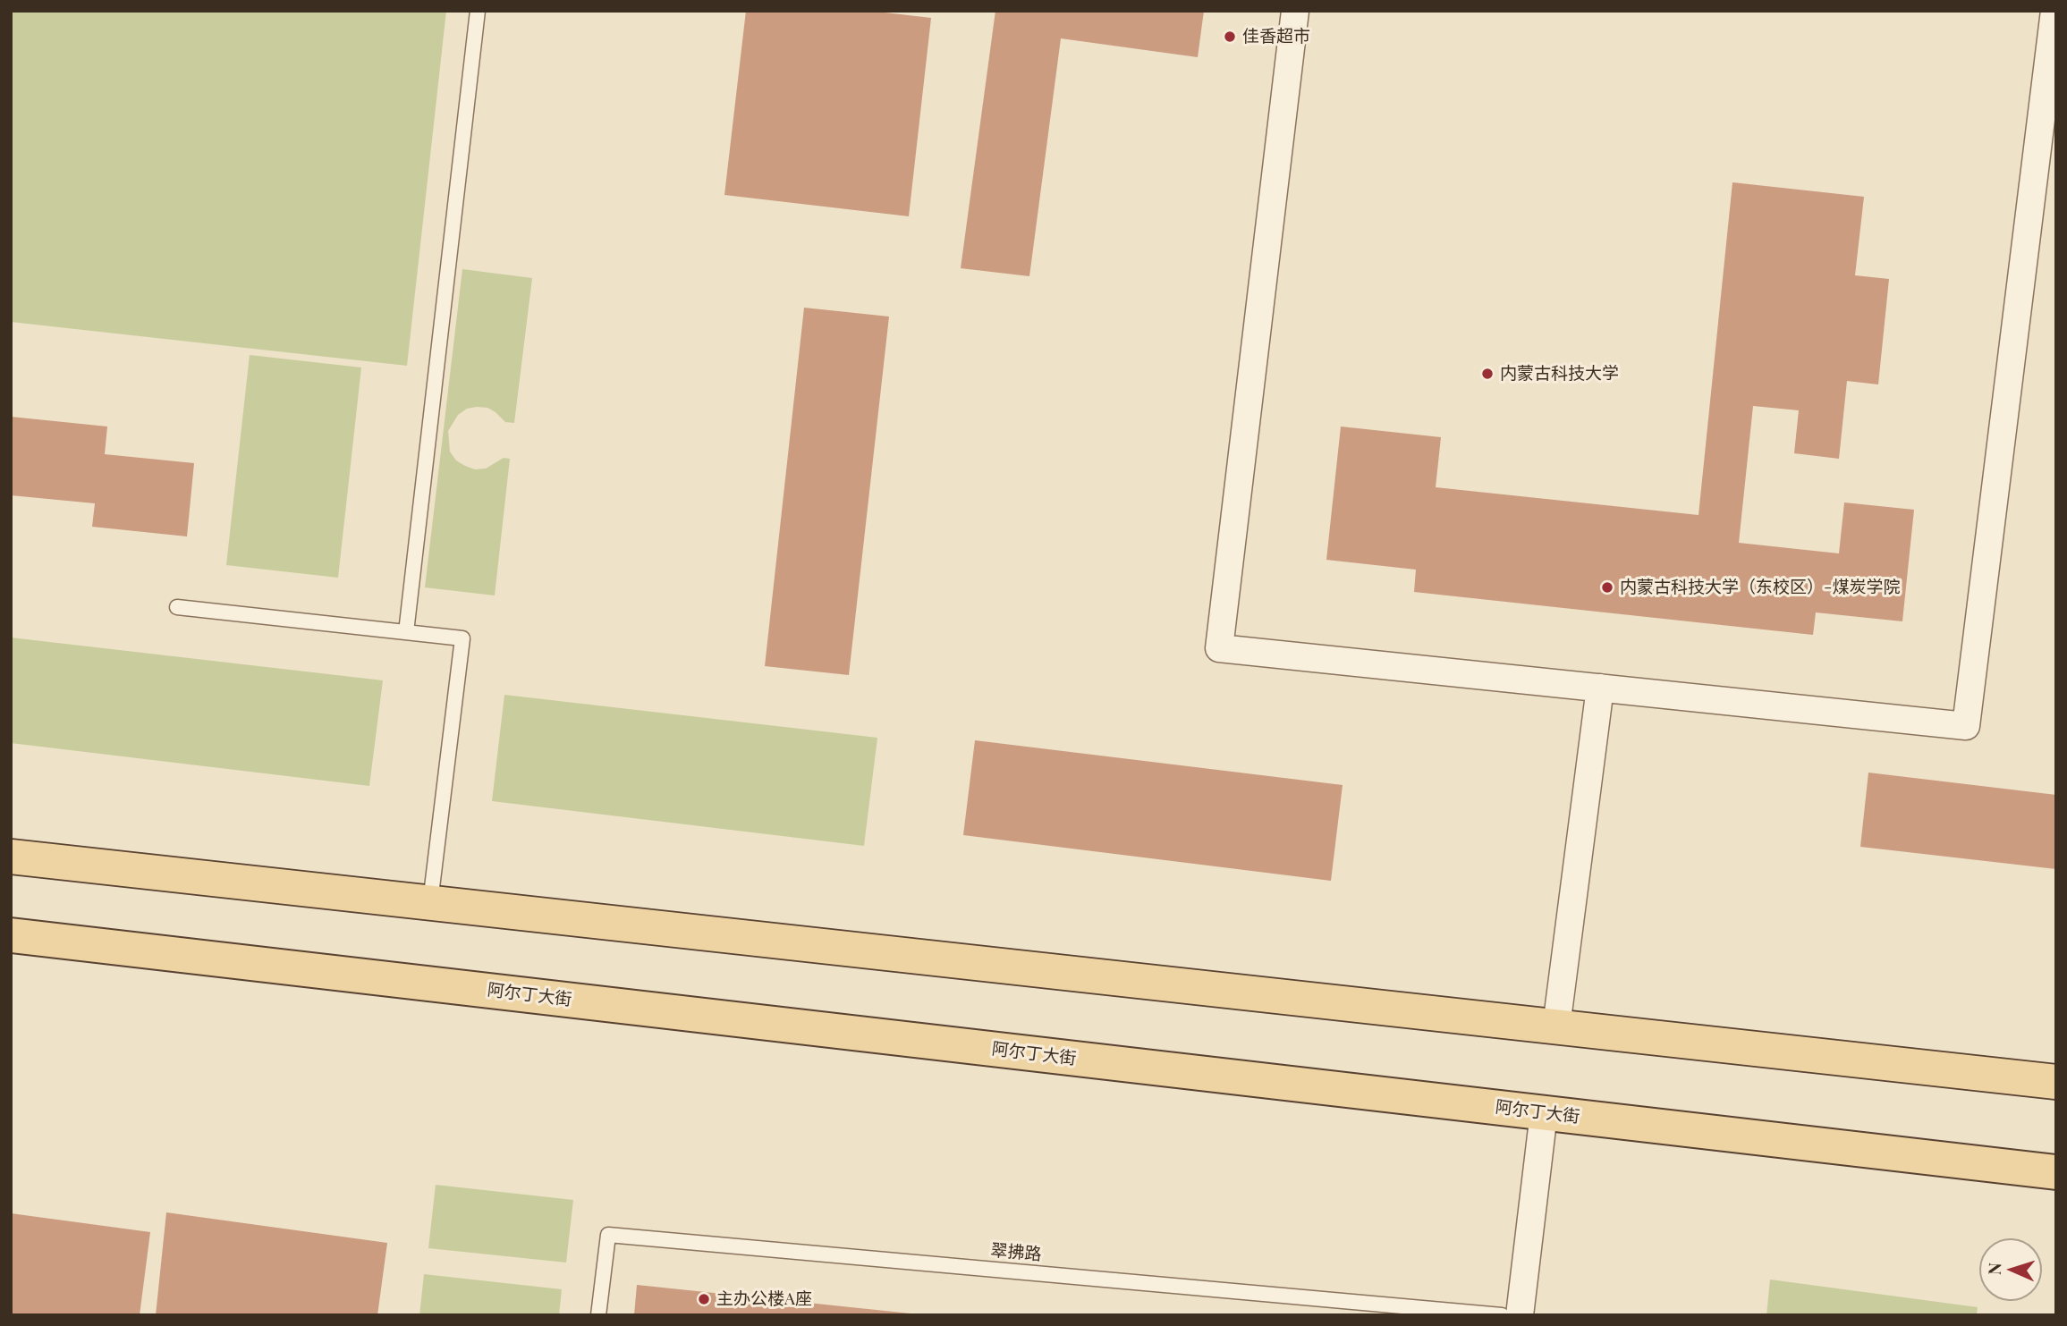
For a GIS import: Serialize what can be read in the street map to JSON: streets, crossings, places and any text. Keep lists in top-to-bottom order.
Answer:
{
  "streets": {
    "main road": ["阿尔丁大街"],
    "lane": ["翠拂路"]
  },
  "places": [
    "佳香超市",
    "内蒙古科技大学",
    "内蒙古科技大学（东校区）-煤炭学院",
    "主办公楼A座"
  ],
  "north": "left"
}
